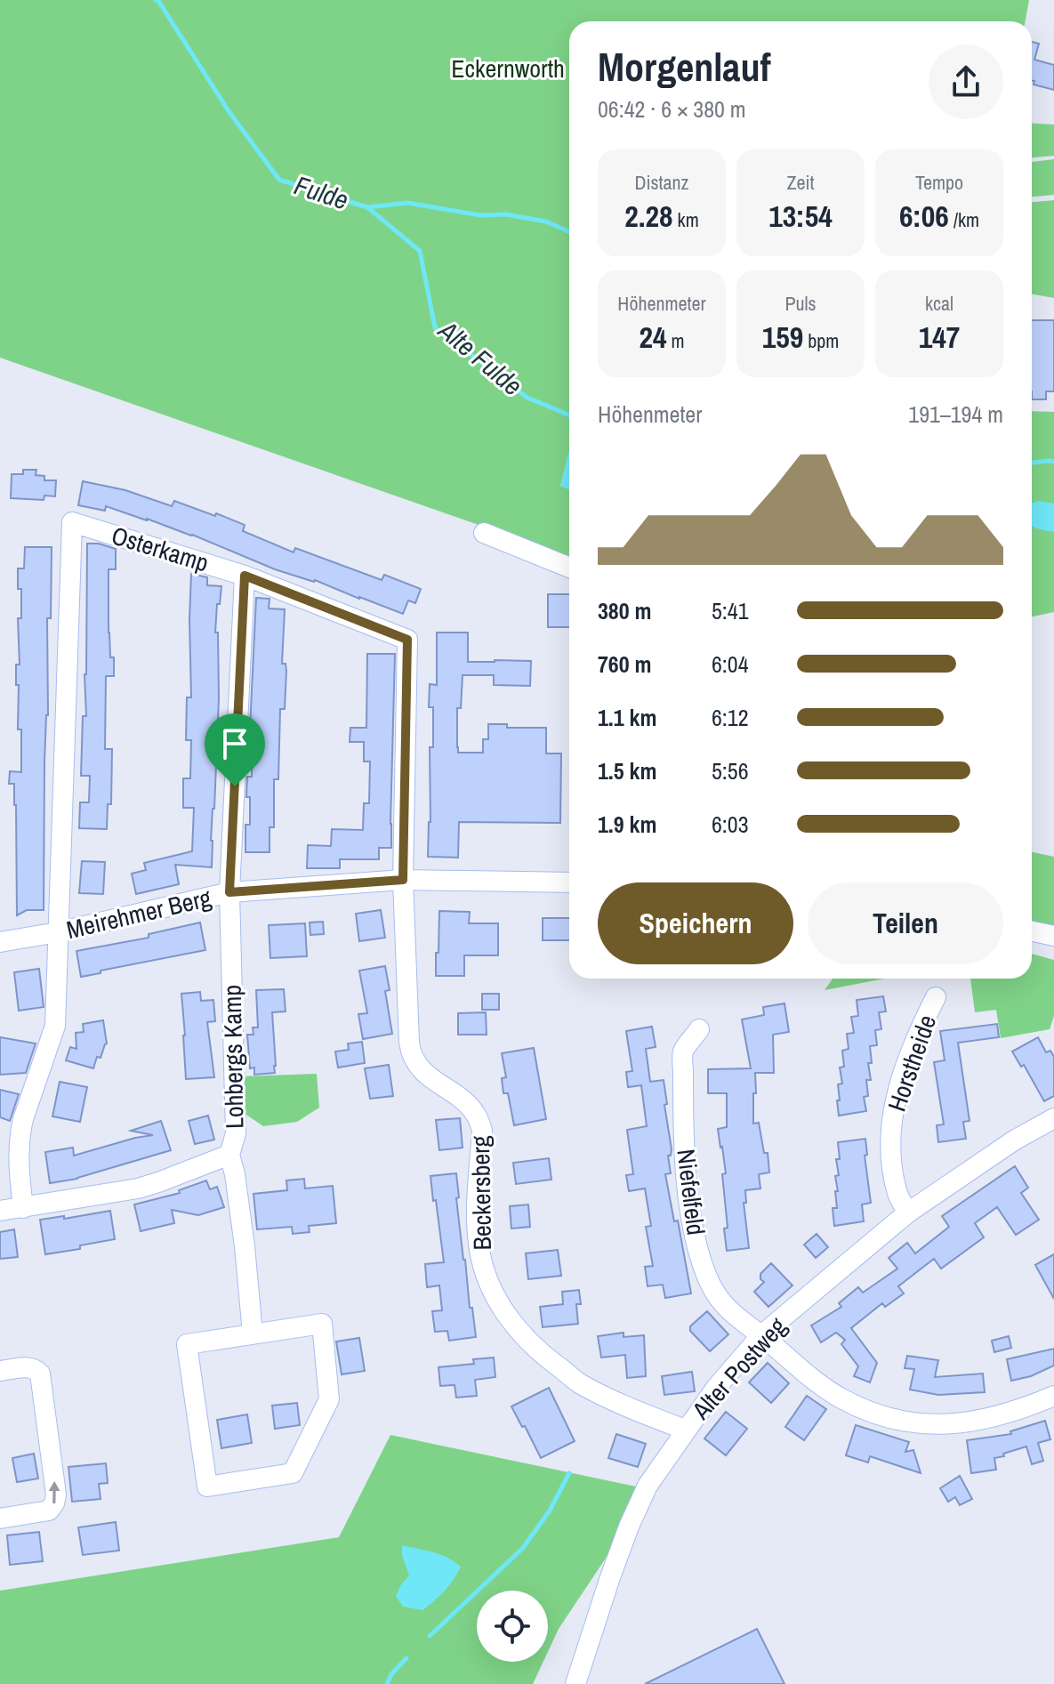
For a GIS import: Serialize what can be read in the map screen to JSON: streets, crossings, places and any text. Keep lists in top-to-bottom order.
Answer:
{
  "streets": {
    "street": [
      "Osterkamp",
      "Meirehmer Berg",
      "Lohbergs Kamp",
      "Horstheide",
      "Niefelfeld",
      "Beckersberg",
      "Alter Postweg"
    ]
  },
  "crossings": [
    ["Osterkamp", "Meirehmer Berg"],
    ["Osterkamp", "Lohbergs Kamp"],
    ["Osterkamp", "Beckersberg"],
    ["Meirehmer Berg", "Lohbergs Kamp"],
    ["Meirehmer Berg", "Beckersberg"],
    ["Horstheide", "Alter Postweg"],
    ["Niefelfeld", "Alter Postweg"],
    ["Beckersberg", "Alter Postweg"]
  ],
  "water": ["Fulde", "Alte Fulde"],
  "parks": ["Eckernworth"],
  "page": {
    "heading": ["Morgenlauf", "06:42 · 6 × 380 m"],
    "stats": [
      ["Distanz", "2.28 km"],
      ["Zeit", "13:54"],
      ["Tempo", "6:06 /km"],
      ["Höhenmeter", "24 m"],
      ["Puls", "159 bpm"],
      ["kcal", "147"]
    ],
    "chart": ["Höhenmeter", "191–194 m"],
    "list": [
      {
        "name": "380 m",
        "note": "5:41"
      },
      {
        "name": "760 m",
        "note": "6:04"
      },
      {
        "name": "1.1 km",
        "note": "6:12"
      },
      {
        "name": "1.5 km",
        "note": "5:56"
      },
      {
        "name": "1.9 km",
        "note": "6:03"
      }
    ],
    "buttons": ["Speichern", "Teilen"]
  }
}
